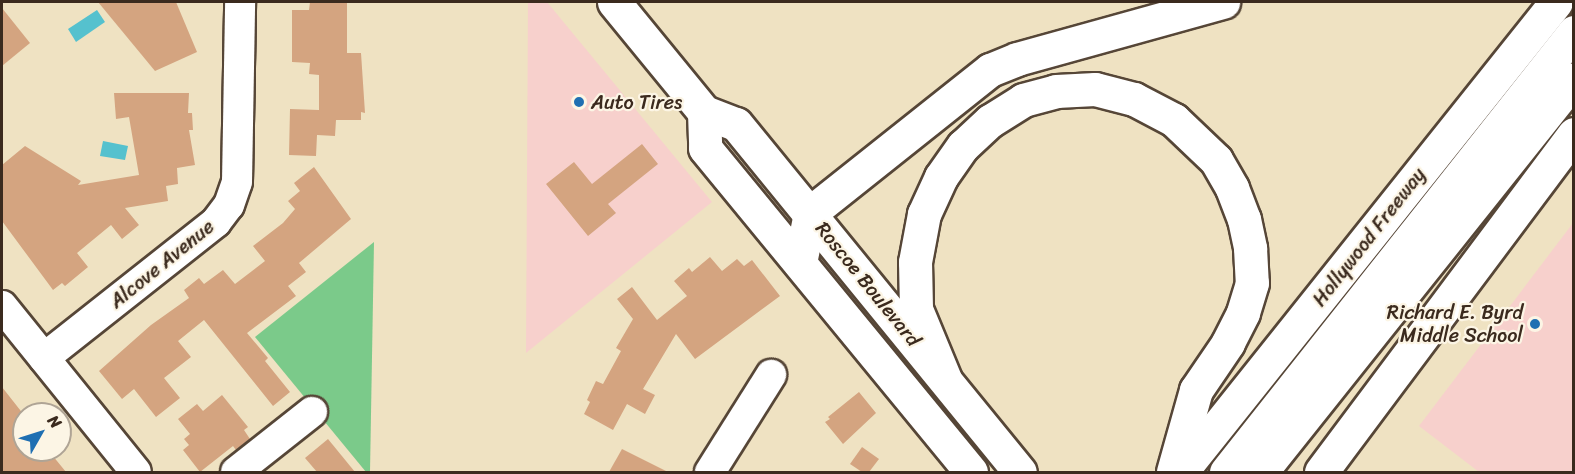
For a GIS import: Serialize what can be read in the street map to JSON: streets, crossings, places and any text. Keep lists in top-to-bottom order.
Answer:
{
  "streets": {
    "main road": ["Hollywood Freeway", "Roscoe Boulevard"],
    "street": ["Alcove Avenue"]
  },
  "places": ["Auto Tires", "Richard E. Byrd Middle School"],
  "north": "top right"
}
